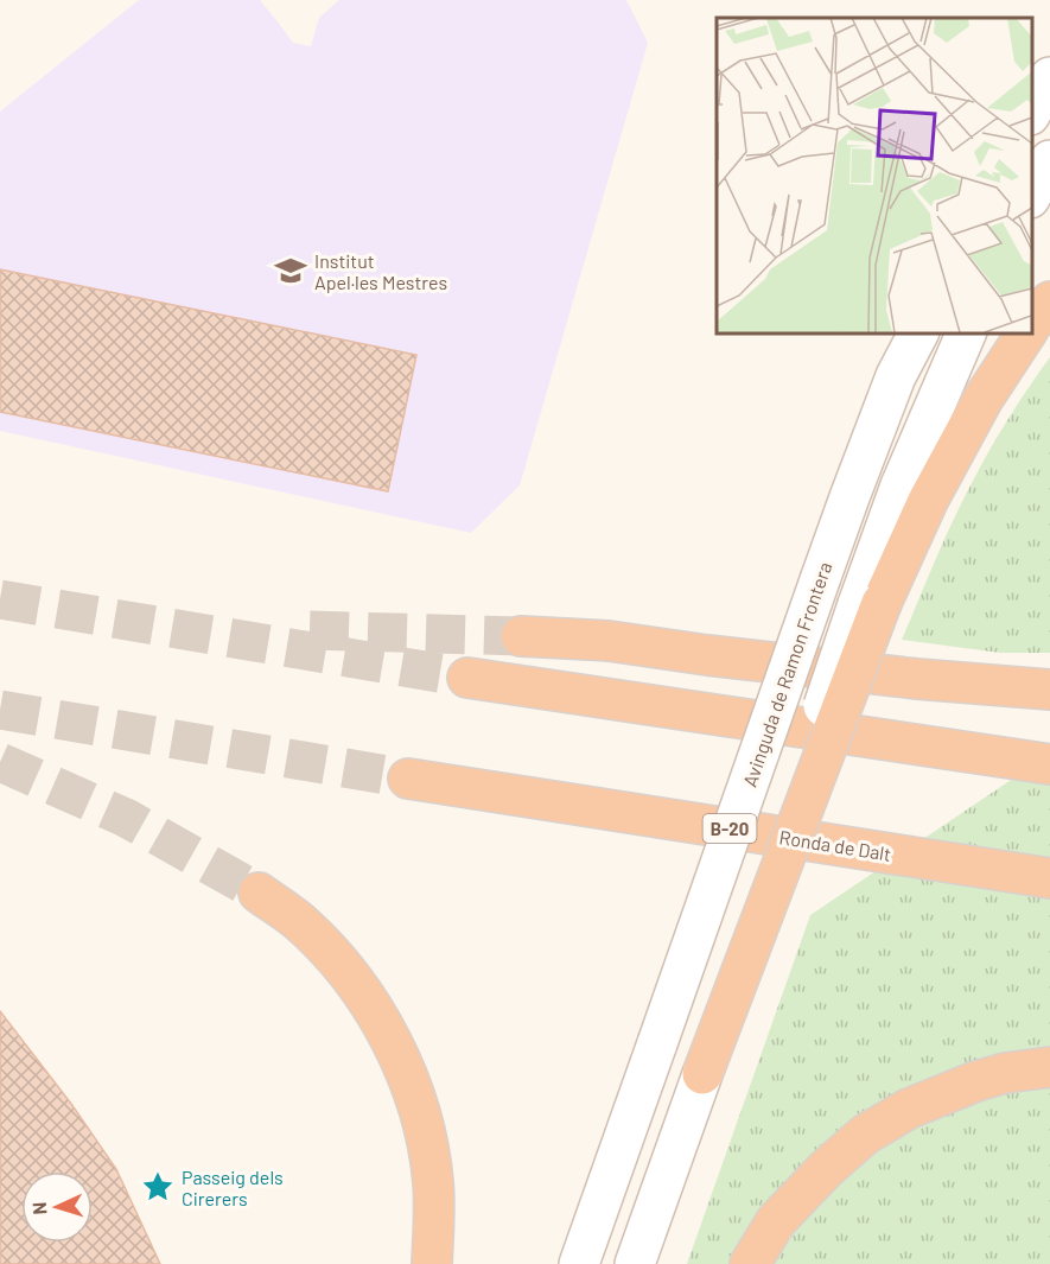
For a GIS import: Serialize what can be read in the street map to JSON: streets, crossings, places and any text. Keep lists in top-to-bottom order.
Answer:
{
  "streets": {
    "highway": ["B-20", "Ronda de Dalt"],
    "street": ["Avinguda de Ramon Frontera"]
  },
  "places": {
    "school or university": ["Institut Apel·les Mestres"],
    "place": ["Passeig dels Cirerers"]
  },
  "north": "left"
}
